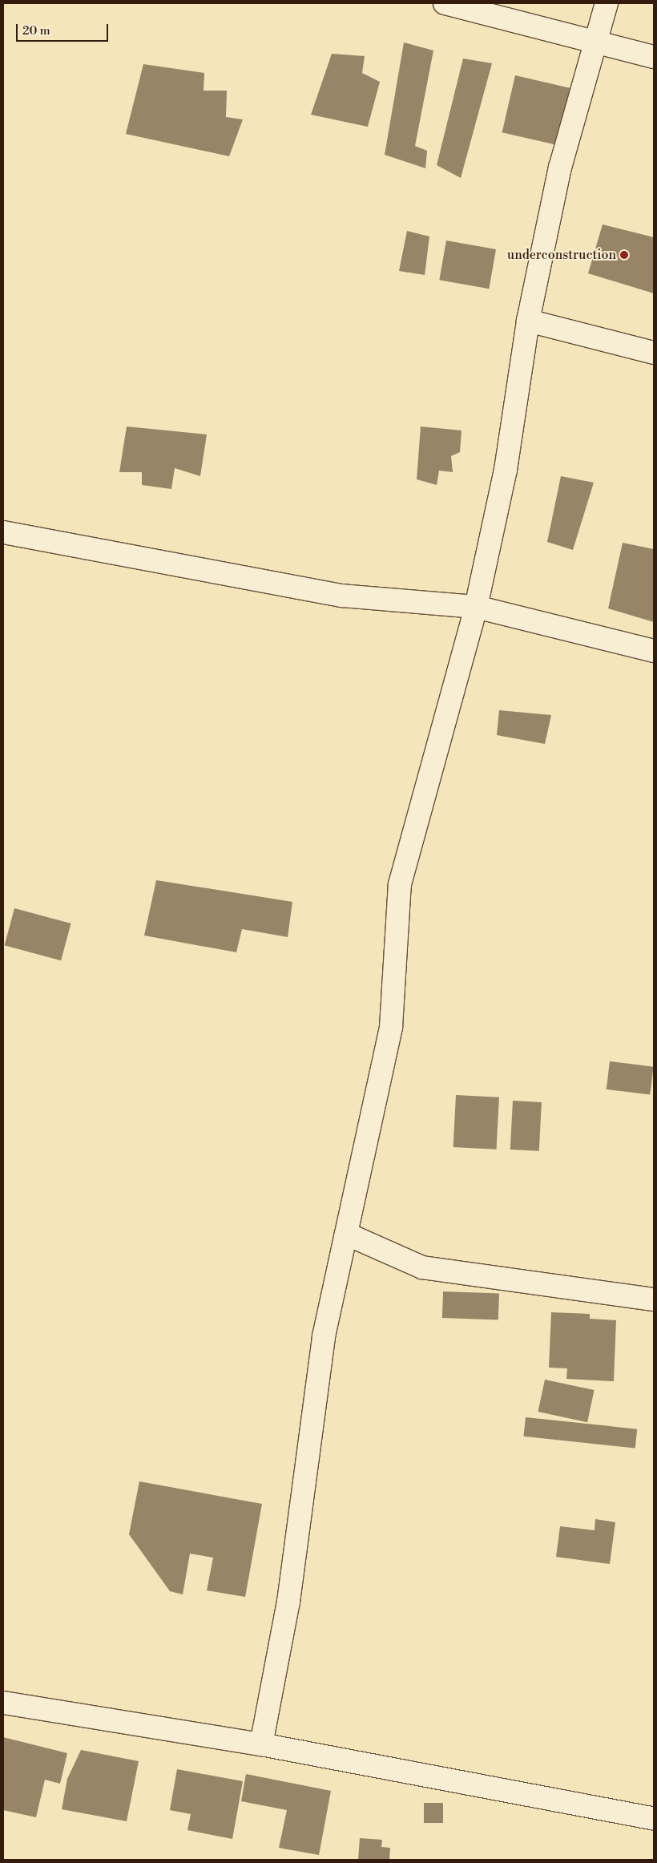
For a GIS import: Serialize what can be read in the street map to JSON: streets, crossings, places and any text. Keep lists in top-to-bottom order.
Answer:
{
  "places": ["underconstruction"],
  "scale_bar": "20 m"
}
